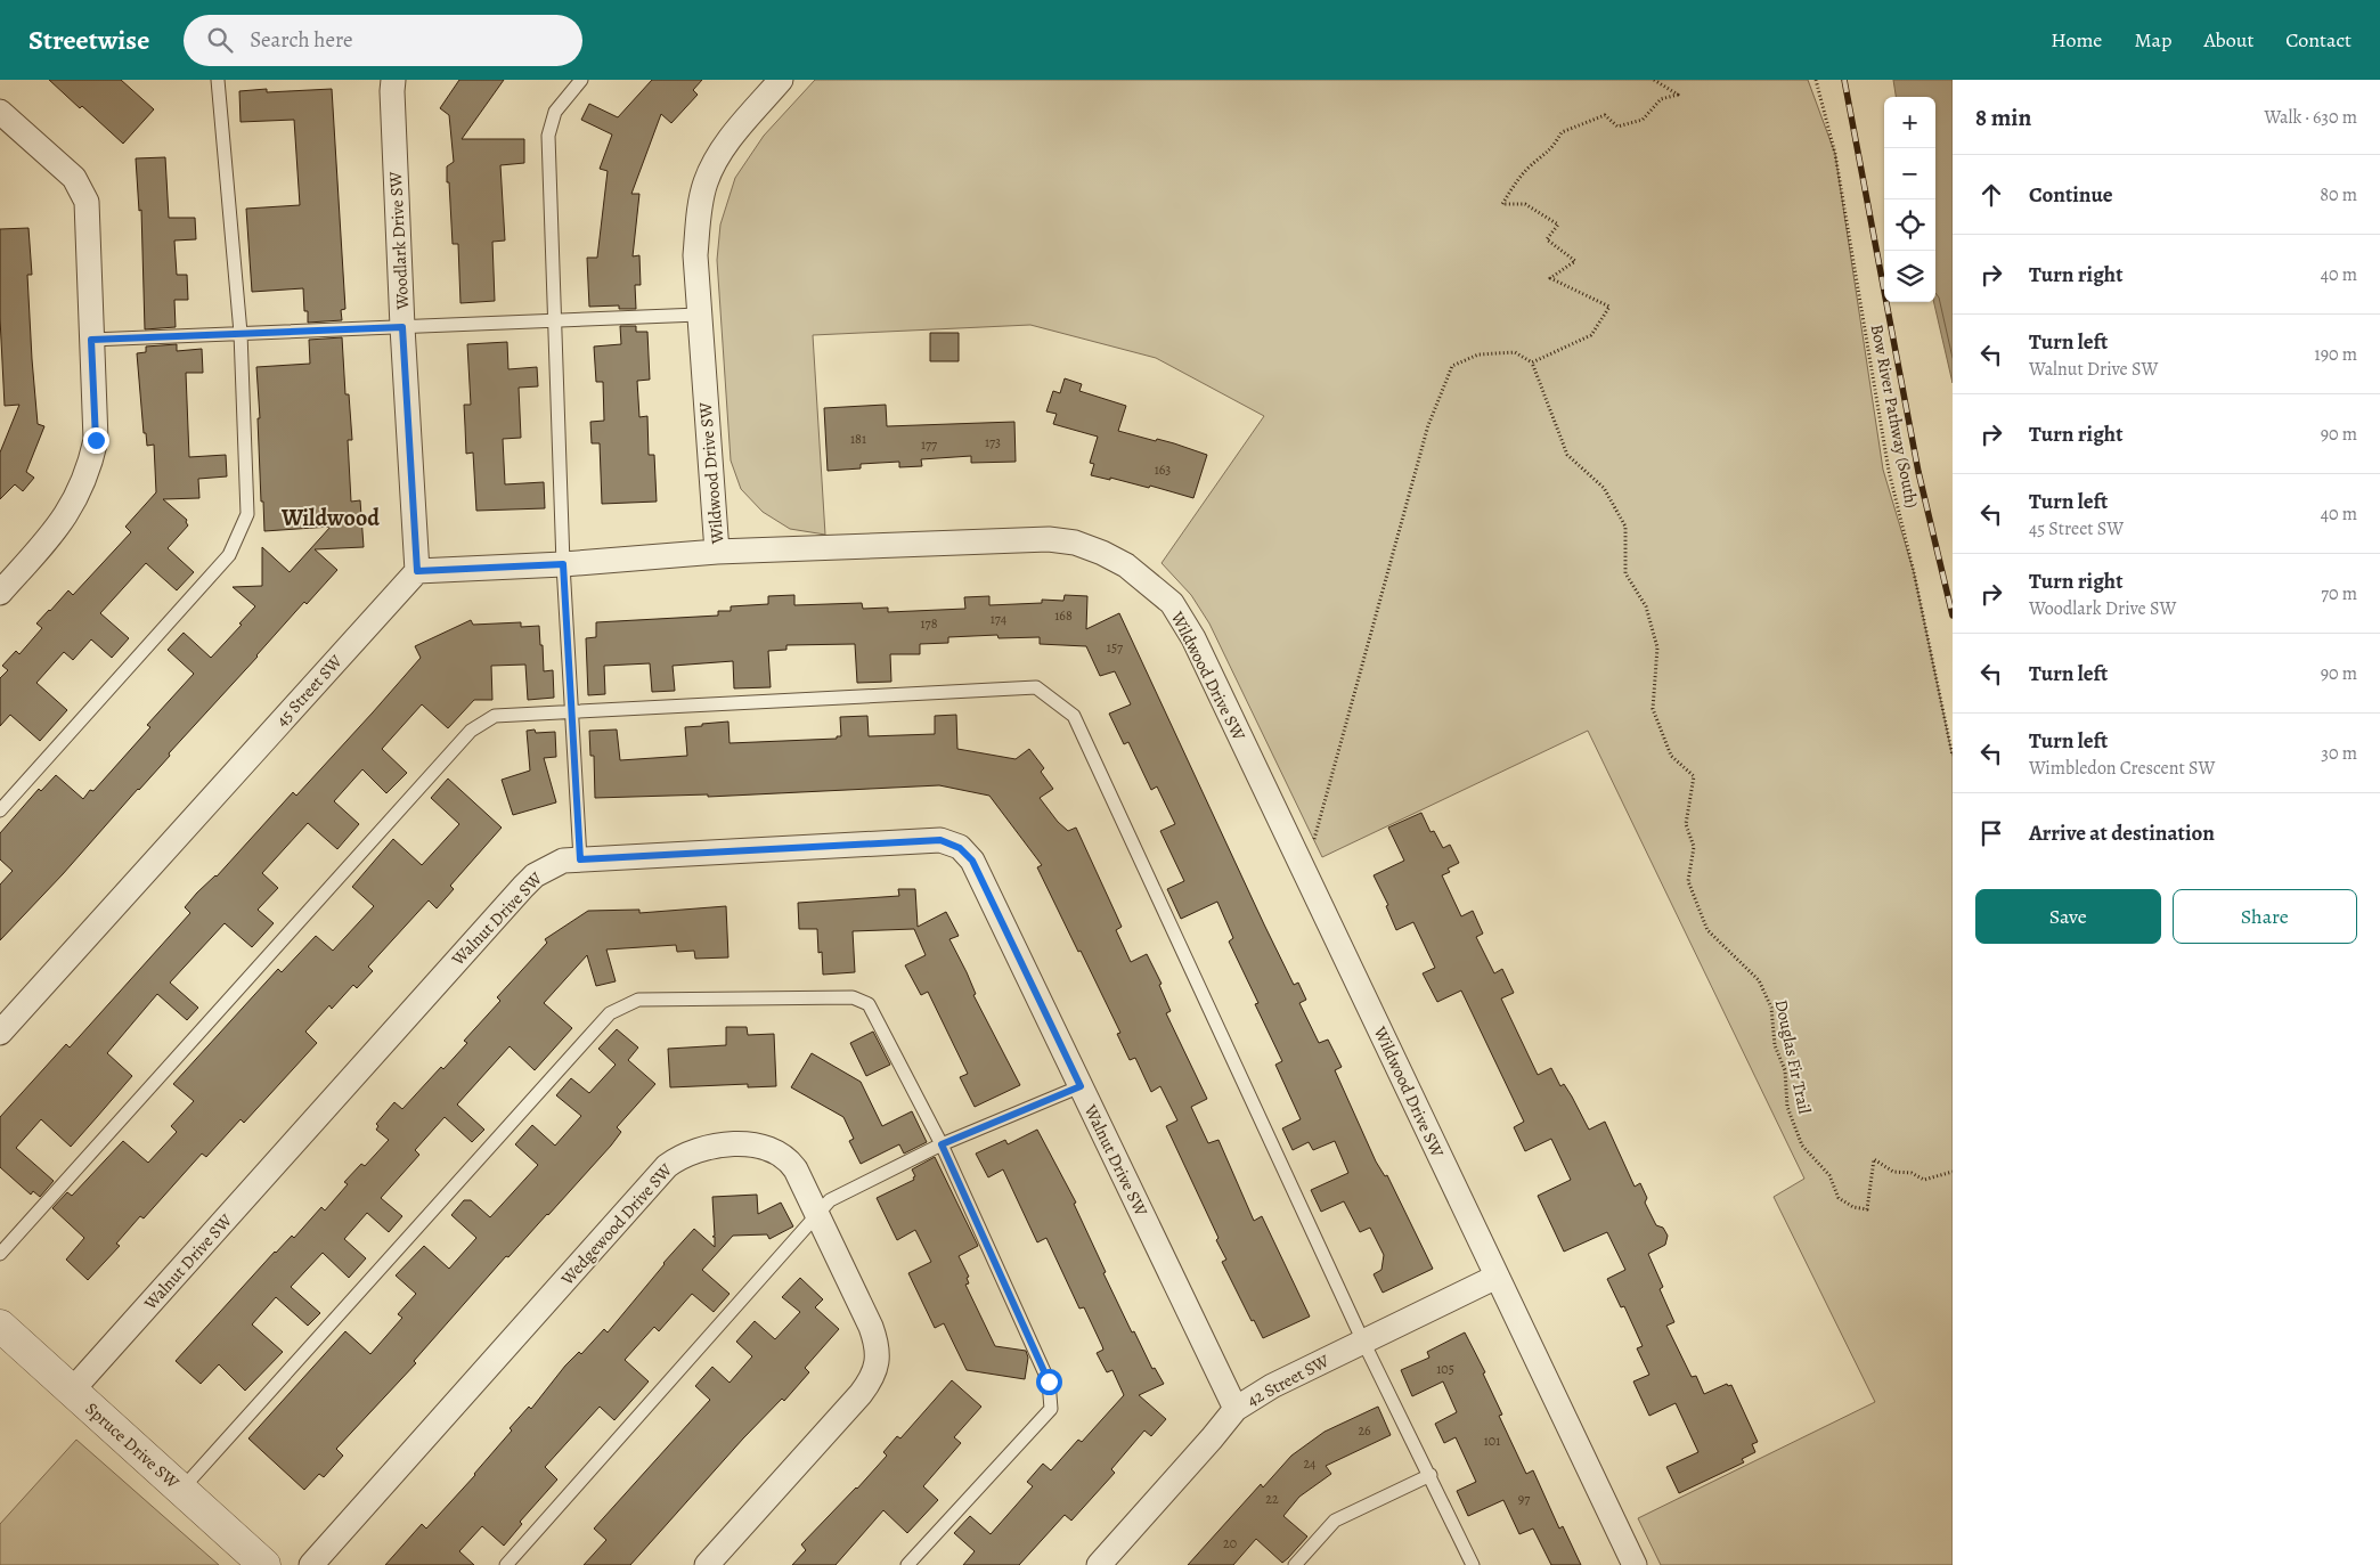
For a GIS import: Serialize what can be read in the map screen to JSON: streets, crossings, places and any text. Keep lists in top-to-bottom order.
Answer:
{
  "streets": {
    "street": [
      "Woodlark Drive SW",
      "Wildwood Drive SW",
      "45 Street SW",
      "Walnut Drive SW",
      "Wedgewood Drive SW",
      "42 Street SW",
      "Spruce Drive SW"
    ],
    "path": ["Bow River Pathway (South)", "Douglas Fir Trail"]
  },
  "crossings": [
    ["Woodlark Drive SW", "45 Street SW"],
    ["Wildwood Drive SW", "42 Street SW"],
    ["Walnut Drive SW", "42 Street SW"],
    ["Walnut Drive SW", "Spruce Drive SW"]
  ],
  "districts": ["Wildwood"],
  "house_numbers": [
    "181",
    "173",
    "177",
    "163",
    "168",
    "174",
    "178",
    "157",
    "105",
    "26",
    "101",
    "24",
    "22",
    "97",
    "20"
  ],
  "page": {
    "header": "Streetwise",
    "search": "Search here",
    "nav": [
      "Home",
      "Map",
      "About",
      "Contact"
    ],
    "heading": ["8 min", "Walk · 630 m"],
    "map_buttons": ["+", "−"],
    "list": [
      ["Continue", "80 m"],
      ["Turn right", "40 m"],
      ["Turn left", "Walnut Drive SW", "190 m"],
      ["Turn right", "90 m"],
      ["Turn left", "45 Street SW", "40 m"],
      ["Turn right", "Woodlark Drive SW", "70 m"],
      ["Turn left", "90 m"],
      ["Turn left", "Wimbledon Crescent SW", "30 m"],
      "Arrive at destination"
    ],
    "buttons": ["Save", "Share"]
  }
}
